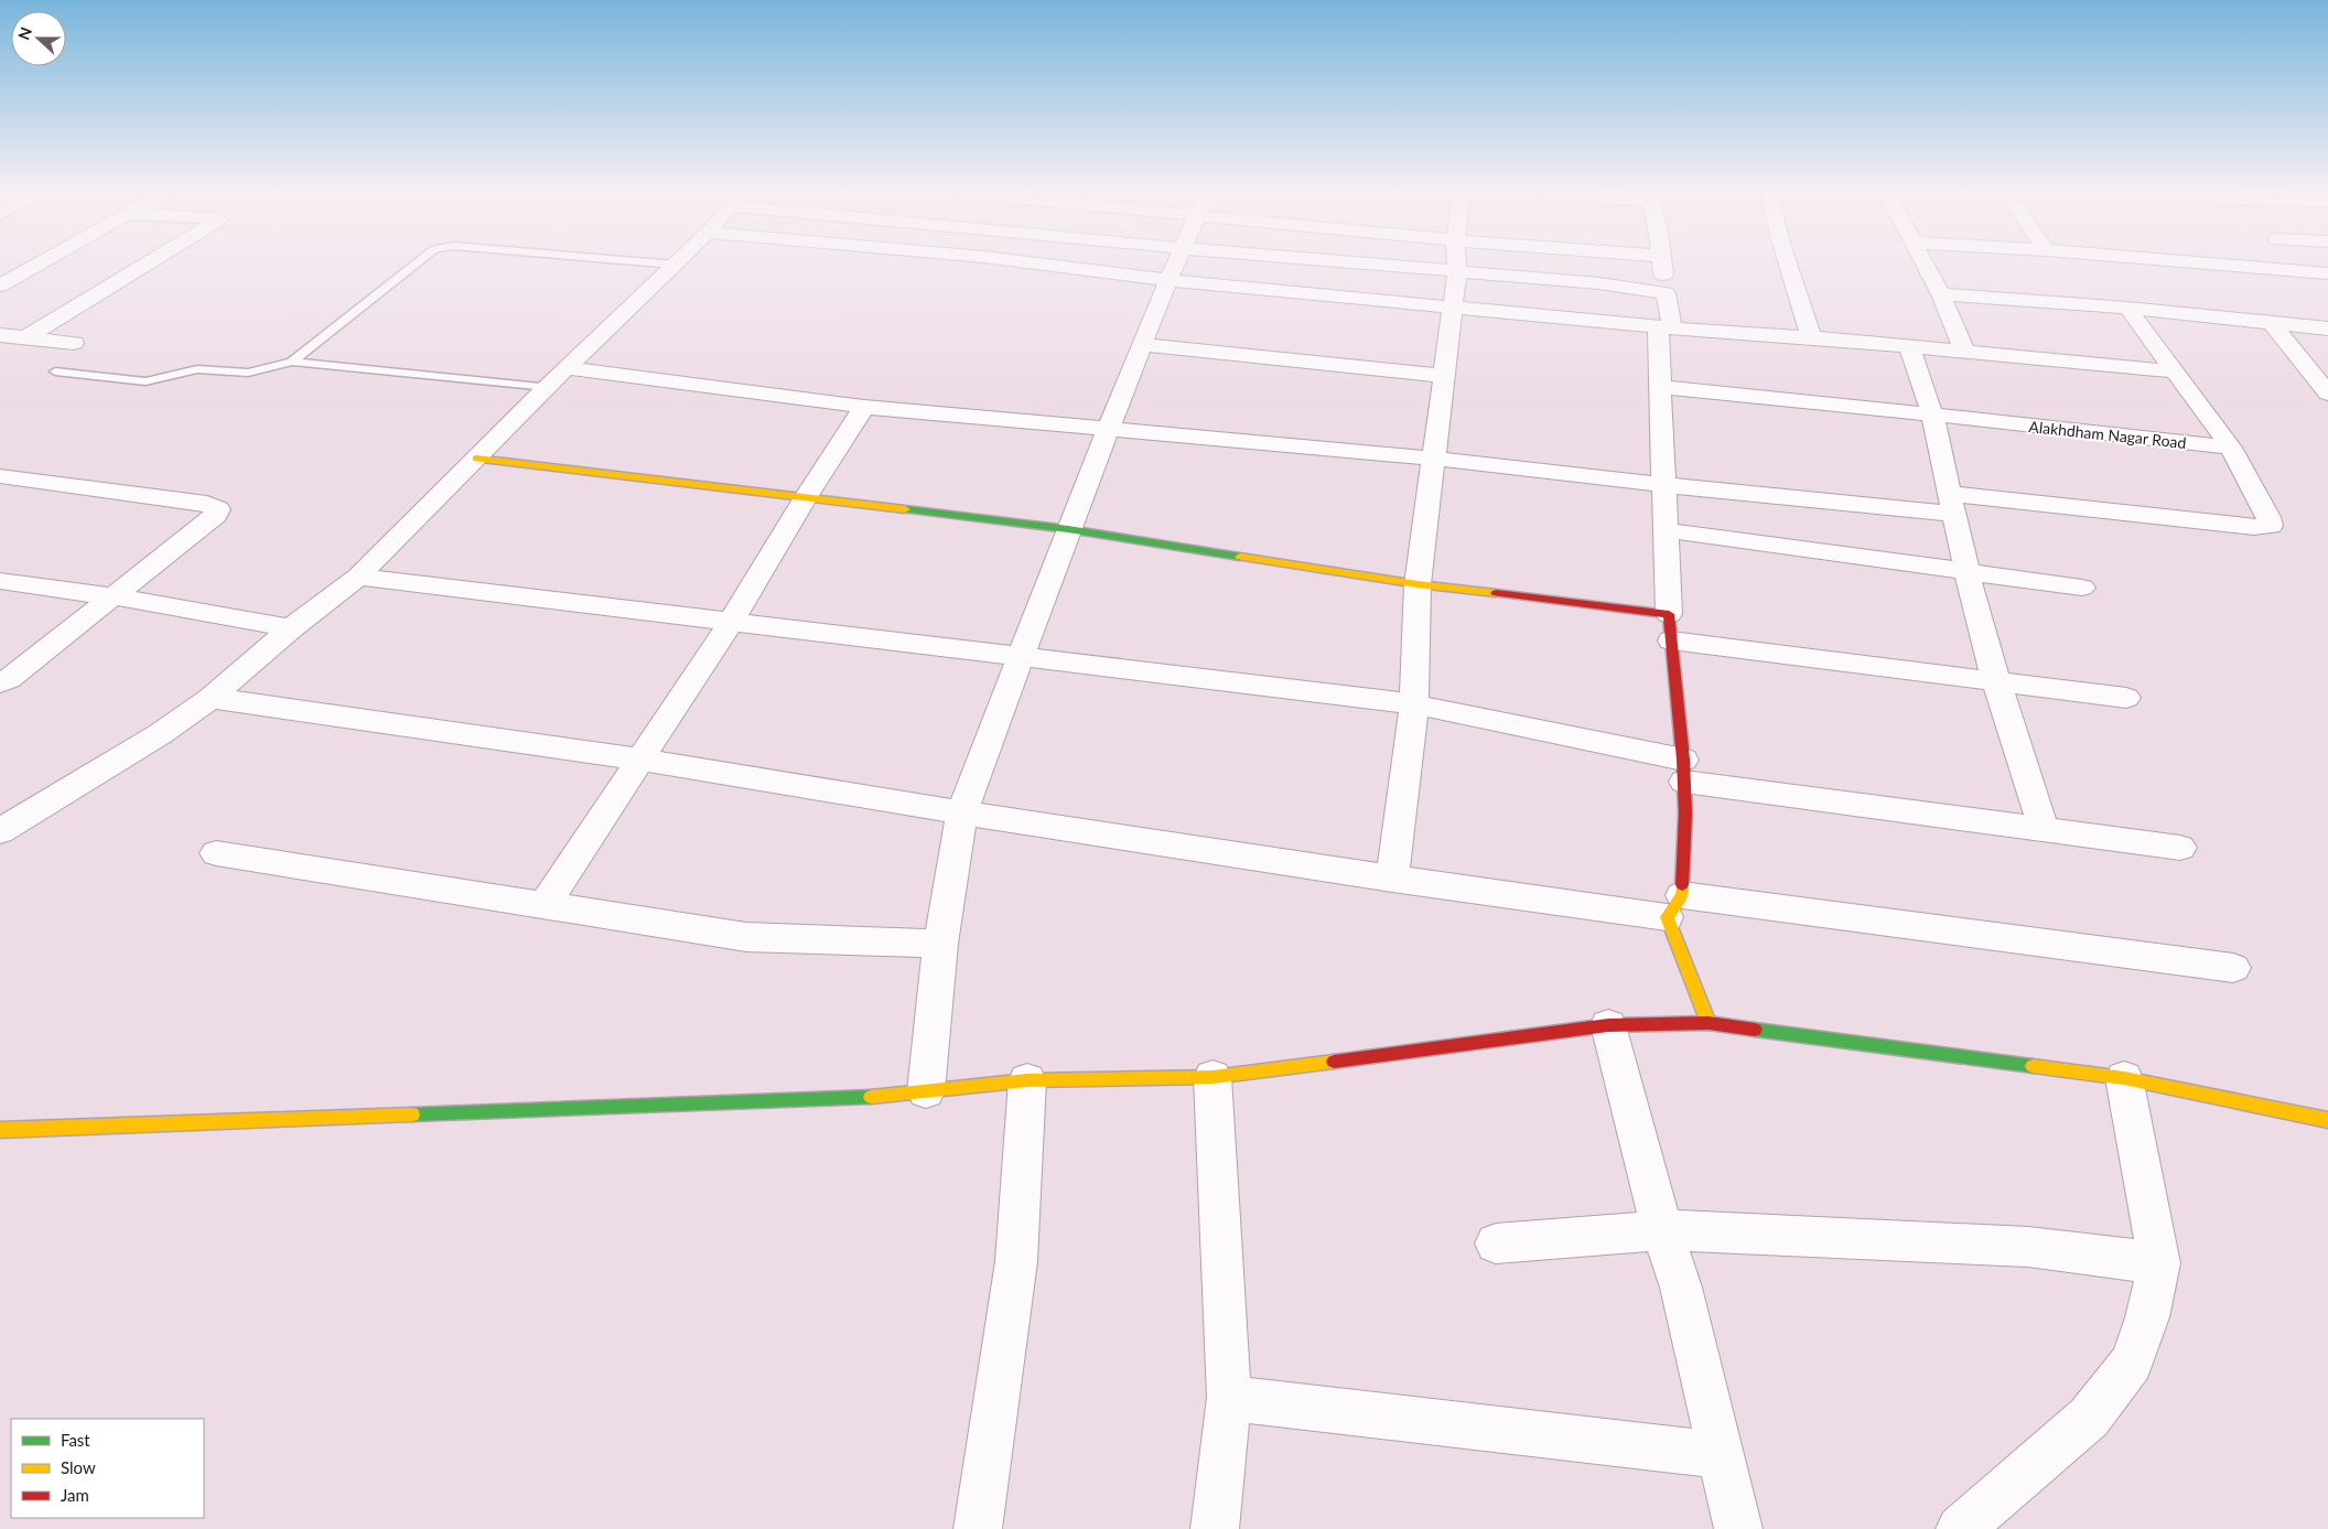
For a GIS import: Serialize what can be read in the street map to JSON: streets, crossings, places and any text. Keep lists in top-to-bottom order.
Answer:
{
  "streets": {
    "street": ["Alakhdham Nagar Road"]
  },
  "legend": ["Fast", "Slow", "Jam"],
  "north": "left"
}
